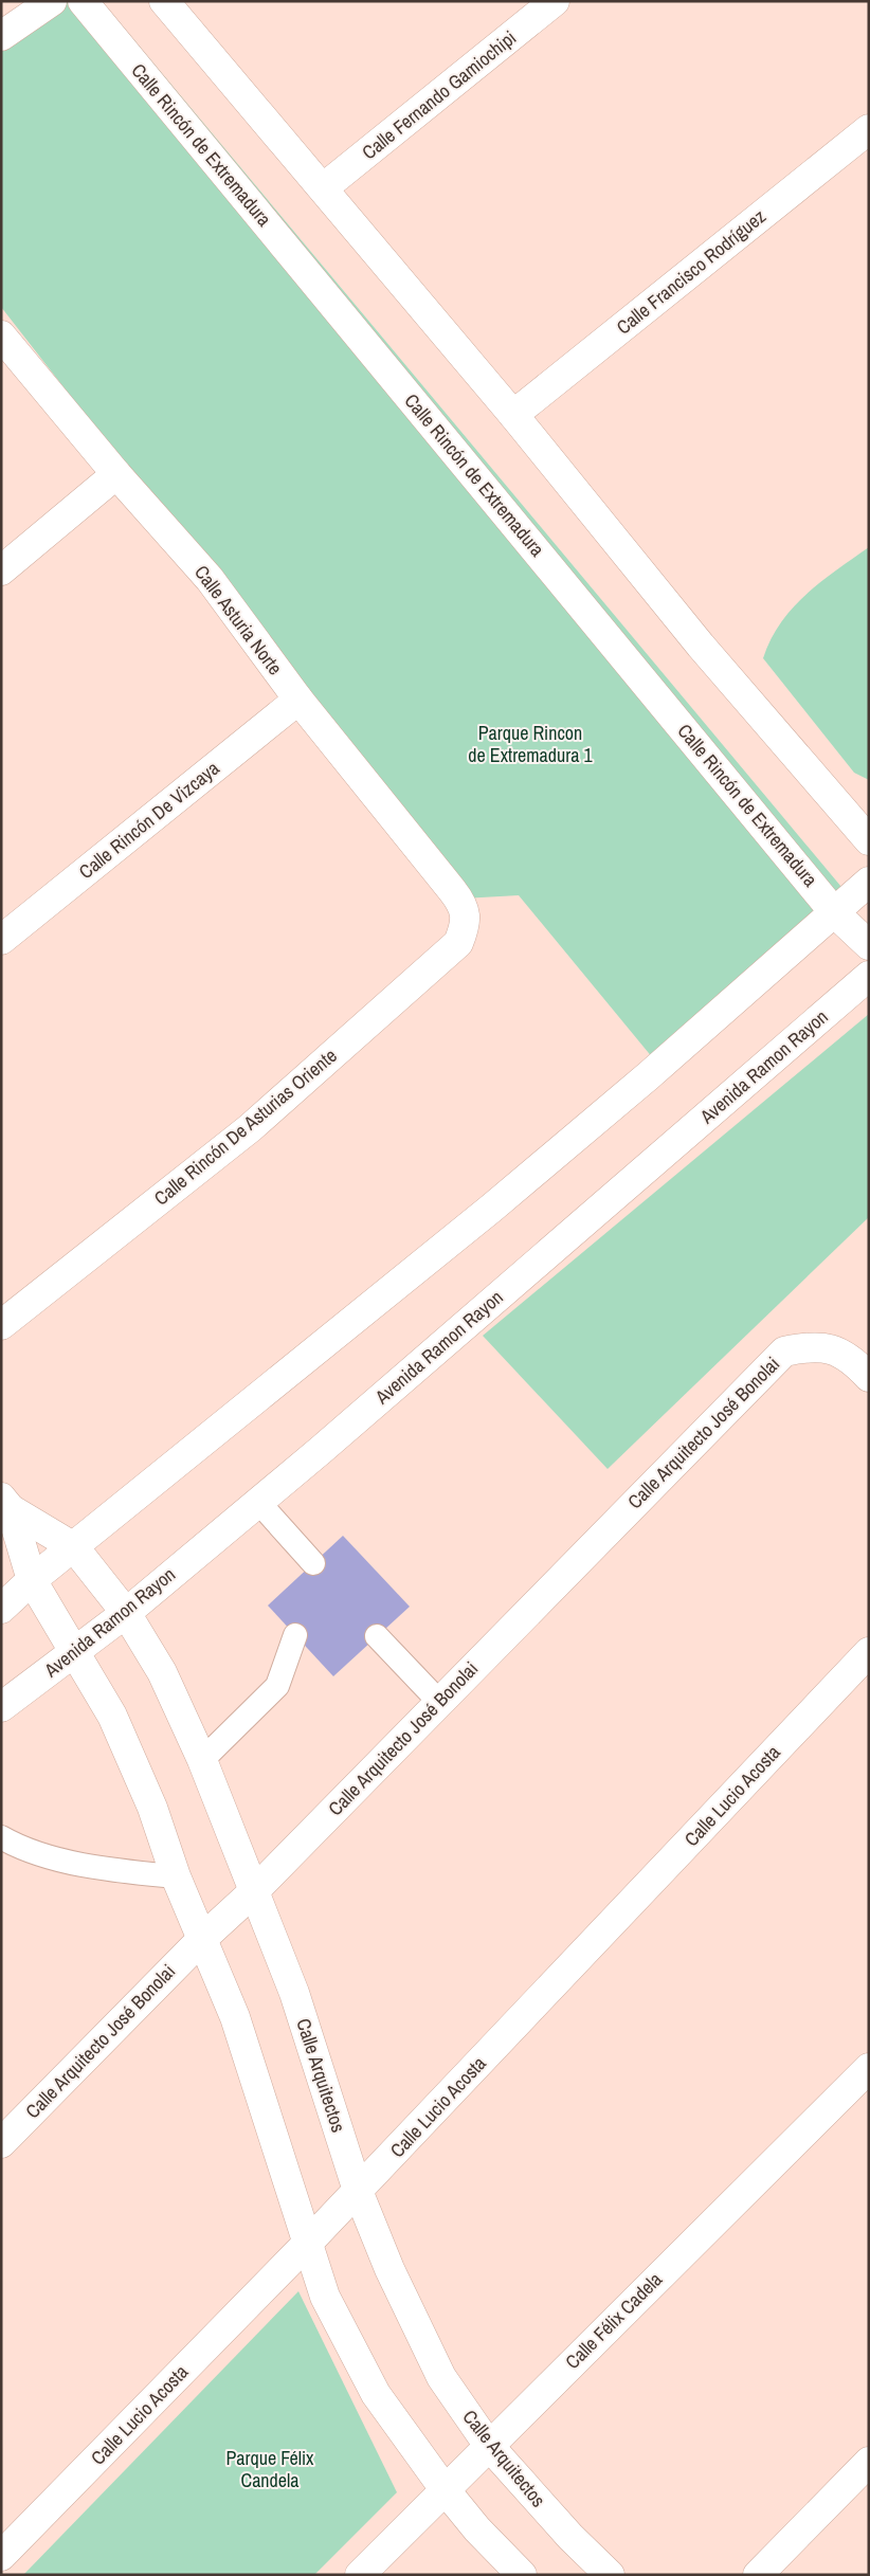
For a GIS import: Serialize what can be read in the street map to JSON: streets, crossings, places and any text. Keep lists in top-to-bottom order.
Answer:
{
  "streets": {
    "street": [
      "Calle Fernando Gamiochipi",
      "Calle Rincón de Extremadura",
      "Calle Francisco Rodríguez",
      "Calle Asturia Norte",
      "Calle Rincón De Vizcaya",
      "Avenida Ramon Rayon",
      "Calle Rincón De Asturias Oriente",
      "Calle Arquitecto José Bonolai",
      "Calle Lucio Acosta",
      "Calle Arquitectos",
      "Calle Félix Cadela"
    ]
  },
  "crossings": [
    ["Calle Asturia Norte", "Calle Rincón De Vizcaya"],
    ["Calle Asturia Norte", "Calle Rincón De Asturias Oriente"],
    ["Avenida Ramon Rayon", "Calle Arquitectos"],
    ["Calle Arquitecto José Bonolai", "Calle Arquitectos"],
    ["Calle Lucio Acosta", "Calle Arquitectos"],
    ["Calle Arquitectos", "Calle Félix Cadela"]
  ],
  "parks": ["Parque Rincon de Extremadura 1", "Parque Félix Candela"]
}
